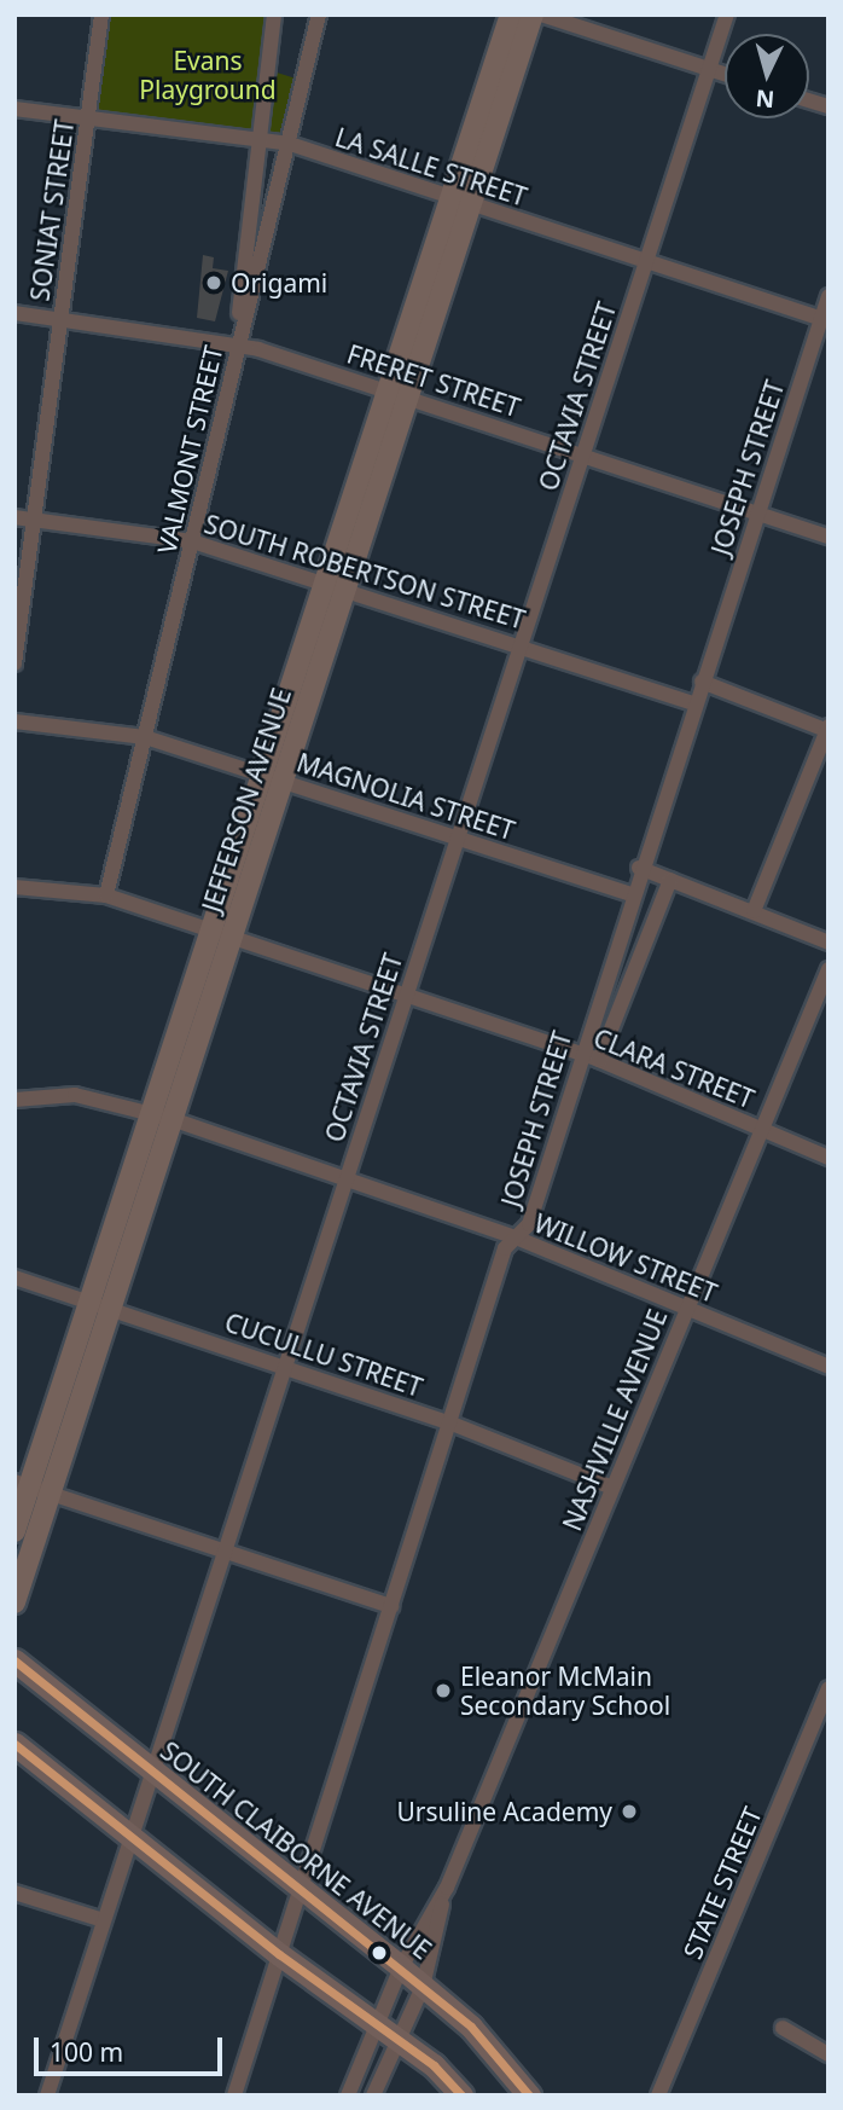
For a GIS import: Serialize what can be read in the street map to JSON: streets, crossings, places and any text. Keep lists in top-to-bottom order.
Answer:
{
  "streets": {
    "main road": ["SOUTH CLAIBORNE AVENUE"],
    "street": [
      "LA SALLE STREET",
      "SONIAT STREET",
      "FRERET STREET",
      "OCTAVIA STREET",
      "VALMONT STREET",
      "JOSEPH STREET",
      "SOUTH ROBERTSON STREET",
      "MAGNOLIA STREET",
      "JEFFERSON AVENUE",
      "CLARA STREET",
      "WILLOW STREET",
      "CUCULLU STREET",
      "NASHVILLE AVENUE",
      "STATE STREET"
    ]
  },
  "crossings": [
    ["LA SALLE STREET", "SONIAT STREET"],
    ["LA SALLE STREET", "OCTAVIA STREET"],
    ["LA SALLE STREET", "VALMONT STREET"],
    ["LA SALLE STREET", "JOSEPH STREET"],
    ["LA SALLE STREET", "JEFFERSON AVENUE"],
    ["SONIAT STREET", "FRERET STREET"],
    ["SONIAT STREET", "SOUTH ROBERTSON STREET"],
    ["FRERET STREET", "OCTAVIA STREET"],
    ["FRERET STREET", "VALMONT STREET"],
    ["FRERET STREET", "JOSEPH STREET"],
    ["FRERET STREET", "JEFFERSON AVENUE"],
    ["OCTAVIA STREET", "SOUTH ROBERTSON STREET"],
    ["OCTAVIA STREET", "MAGNOLIA STREET"],
    ["OCTAVIA STREET", "CLARA STREET"],
    ["OCTAVIA STREET", "WILLOW STREET"],
    ["OCTAVIA STREET", "CUCULLU STREET"],
    ["OCTAVIA STREET", "SOUTH CLAIBORNE AVENUE"],
    ["VALMONT STREET", "SOUTH ROBERTSON STREET"],
    ["VALMONT STREET", "MAGNOLIA STREET"],
    ["VALMONT STREET", "CLARA STREET"],
    ["JOSEPH STREET", "SOUTH ROBERTSON STREET"],
    ["JOSEPH STREET", "MAGNOLIA STREET"],
    ["JOSEPH STREET", "CLARA STREET"],
    ["JOSEPH STREET", "WILLOW STREET"],
    ["JOSEPH STREET", "CUCULLU STREET"],
    ["JOSEPH STREET", "SOUTH CLAIBORNE AVENUE"],
    ["SOUTH ROBERTSON STREET", "JEFFERSON AVENUE"],
    ["MAGNOLIA STREET", "JEFFERSON AVENUE"],
    ["JEFFERSON AVENUE", "CLARA STREET"],
    ["JEFFERSON AVENUE", "WILLOW STREET"],
    ["JEFFERSON AVENUE", "CUCULLU STREET"],
    ["CLARA STREET", "NASHVILLE AVENUE"],
    ["WILLOW STREET", "NASHVILLE AVENUE"],
    ["CUCULLU STREET", "NASHVILLE AVENUE"],
    ["NASHVILLE AVENUE", "SOUTH CLAIBORNE AVENUE"]
  ],
  "parks": ["Evans Playground"],
  "places": ["Origami", "Eleanor McMain Secondary School", "Ursuline Academy"],
  "scale_bar": "100 m",
  "north": "bottom"
}
